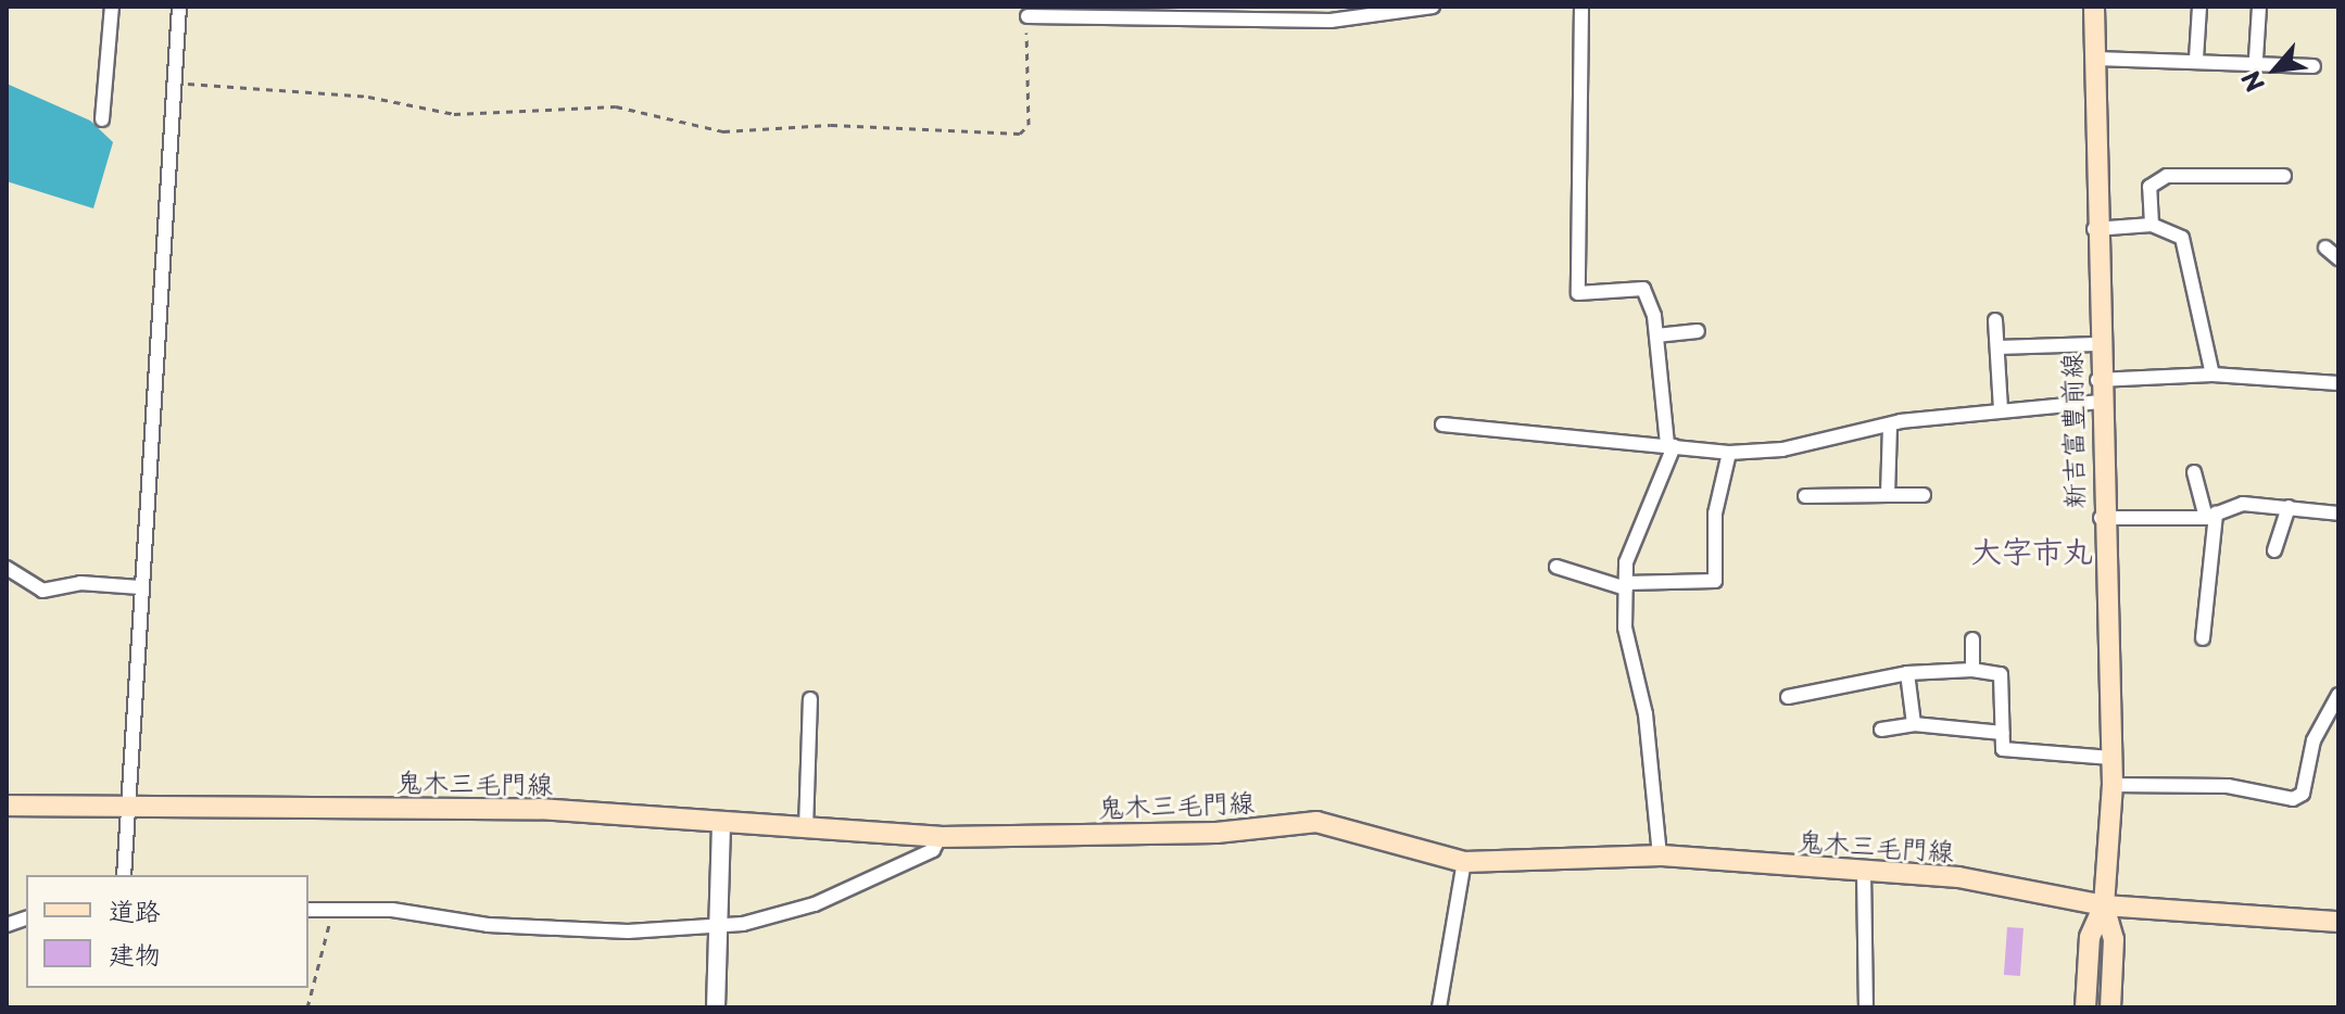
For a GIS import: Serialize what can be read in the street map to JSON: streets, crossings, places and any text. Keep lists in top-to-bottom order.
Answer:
{
  "streets": {
    "main road": ["新吉富豊前線", "鬼木三毛門線"]
  },
  "crossings": [
    ["新吉富豊前線", "鬼木三毛門線"]
  ],
  "districts": ["大字市丸"],
  "legend": ["道路", "建物"],
  "north": "bottom left"
}
